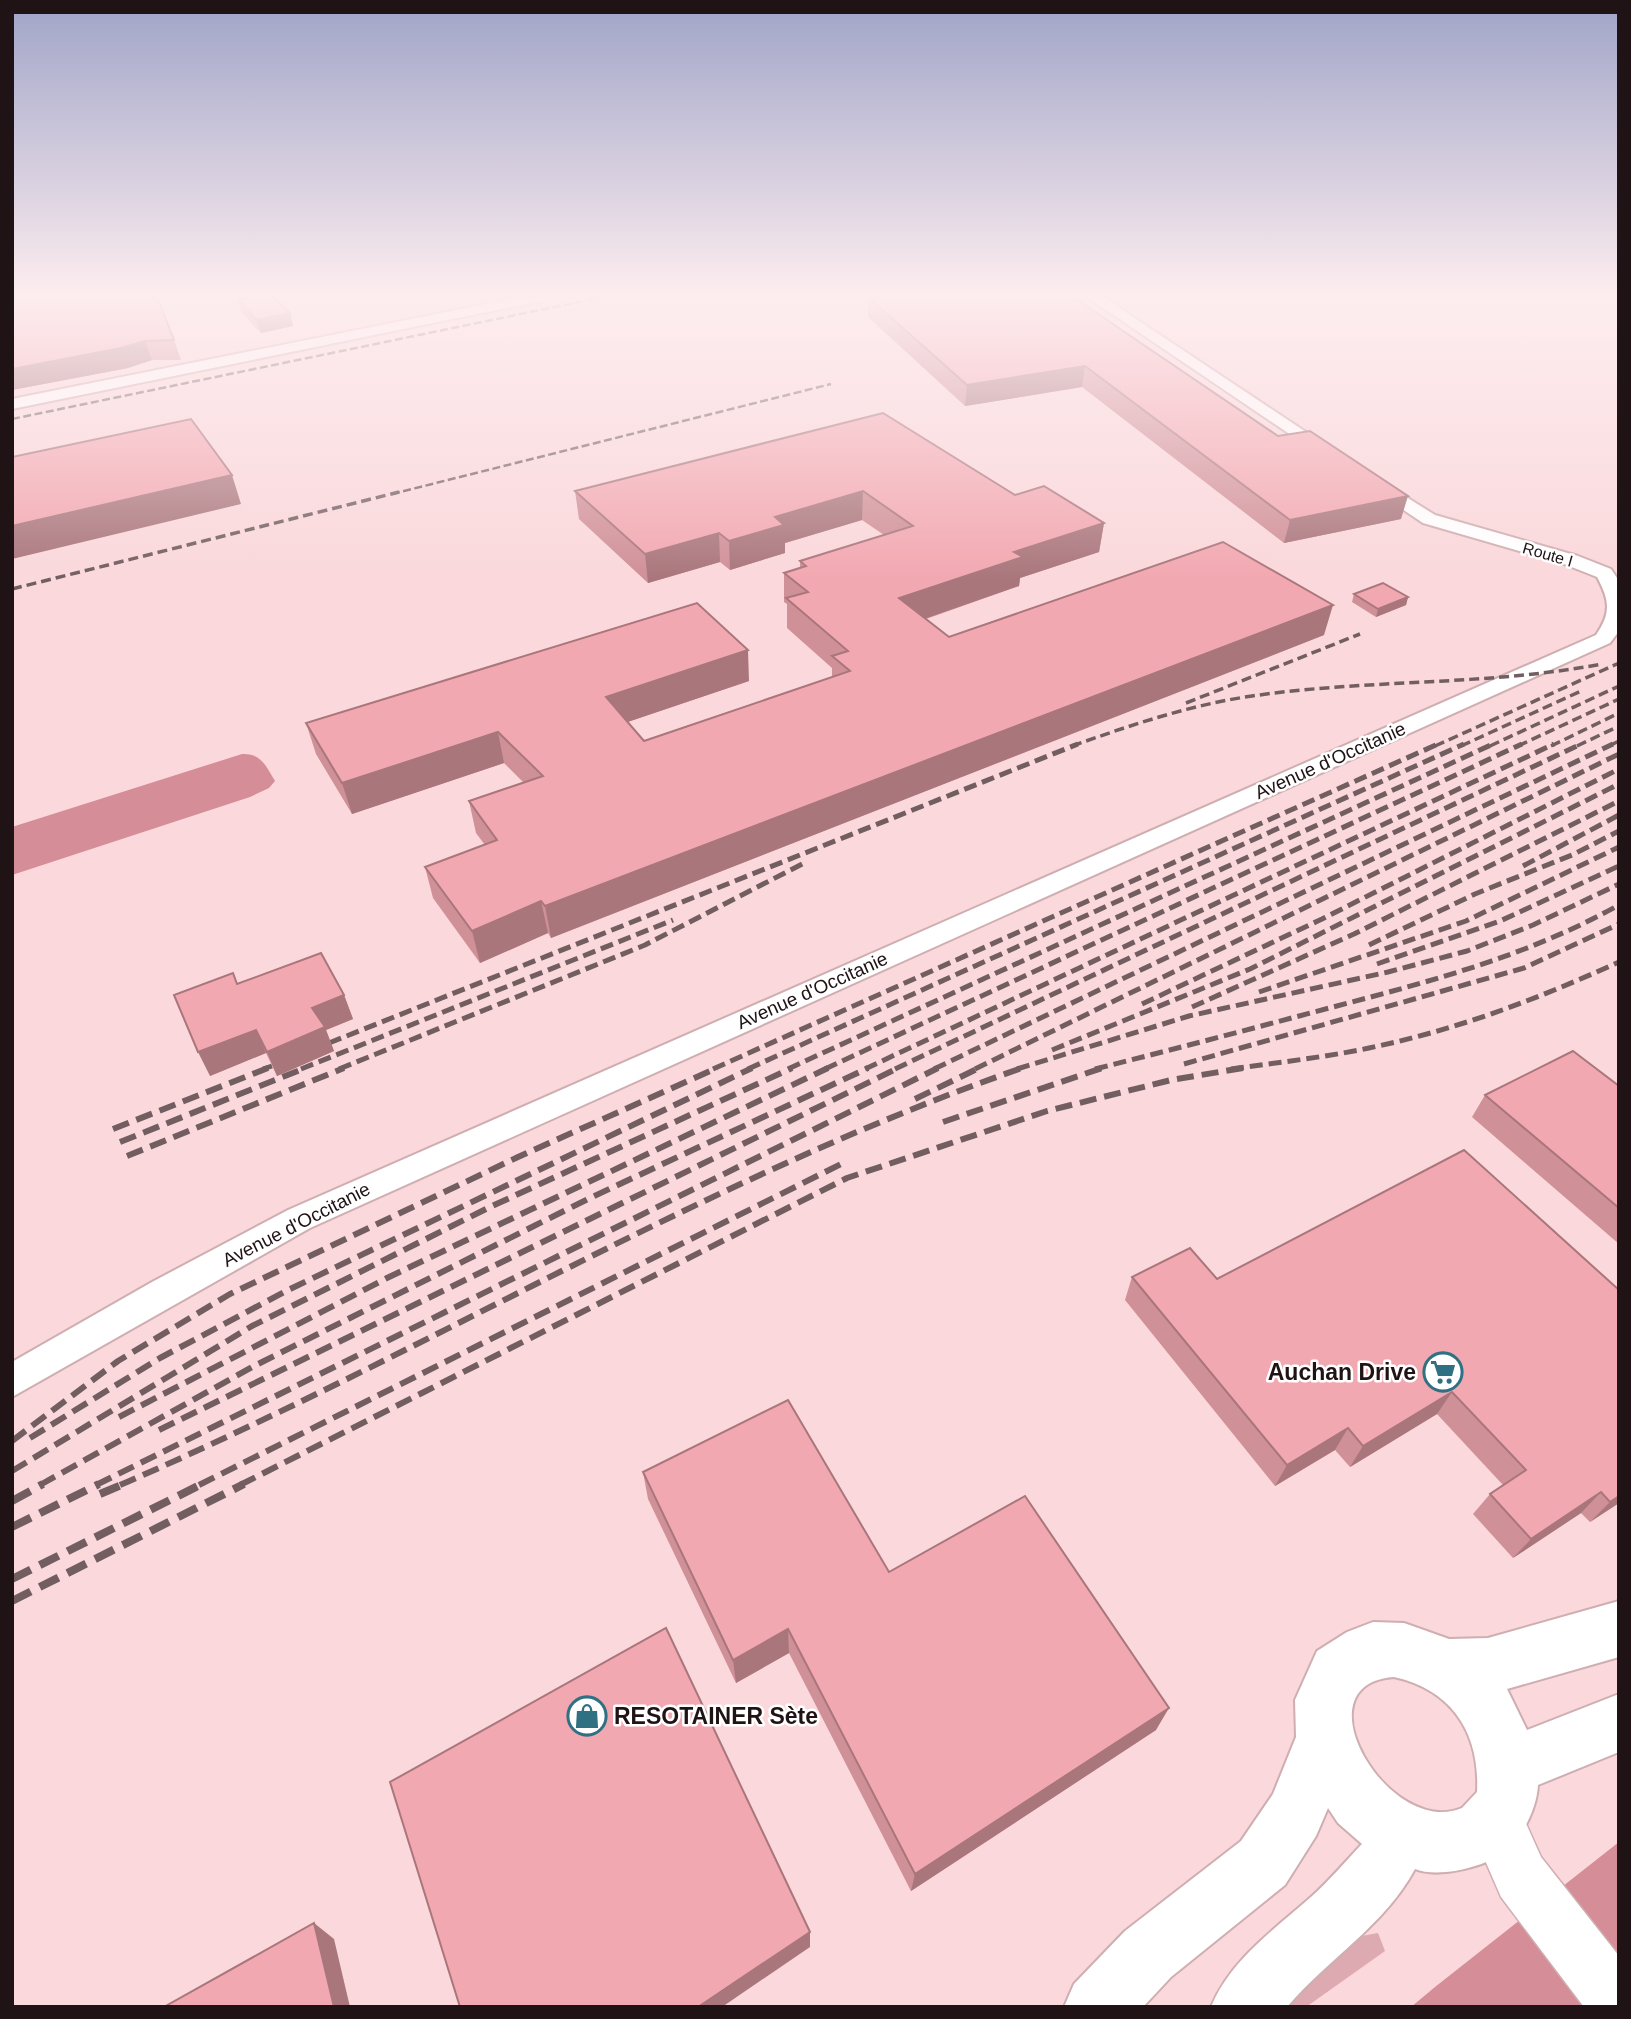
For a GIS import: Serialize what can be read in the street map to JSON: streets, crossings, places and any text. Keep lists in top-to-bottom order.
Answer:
{
  "streets": {
    "street": ["Route I", "Avenue d'Occitanie"]
  },
  "crossings": [
    ["Route I", "Avenue d'Occitanie"]
  ],
  "places": {
    "supermarket": ["Auchan Drive"],
    "shop": ["RESOTAINER Sète"]
  }
}
